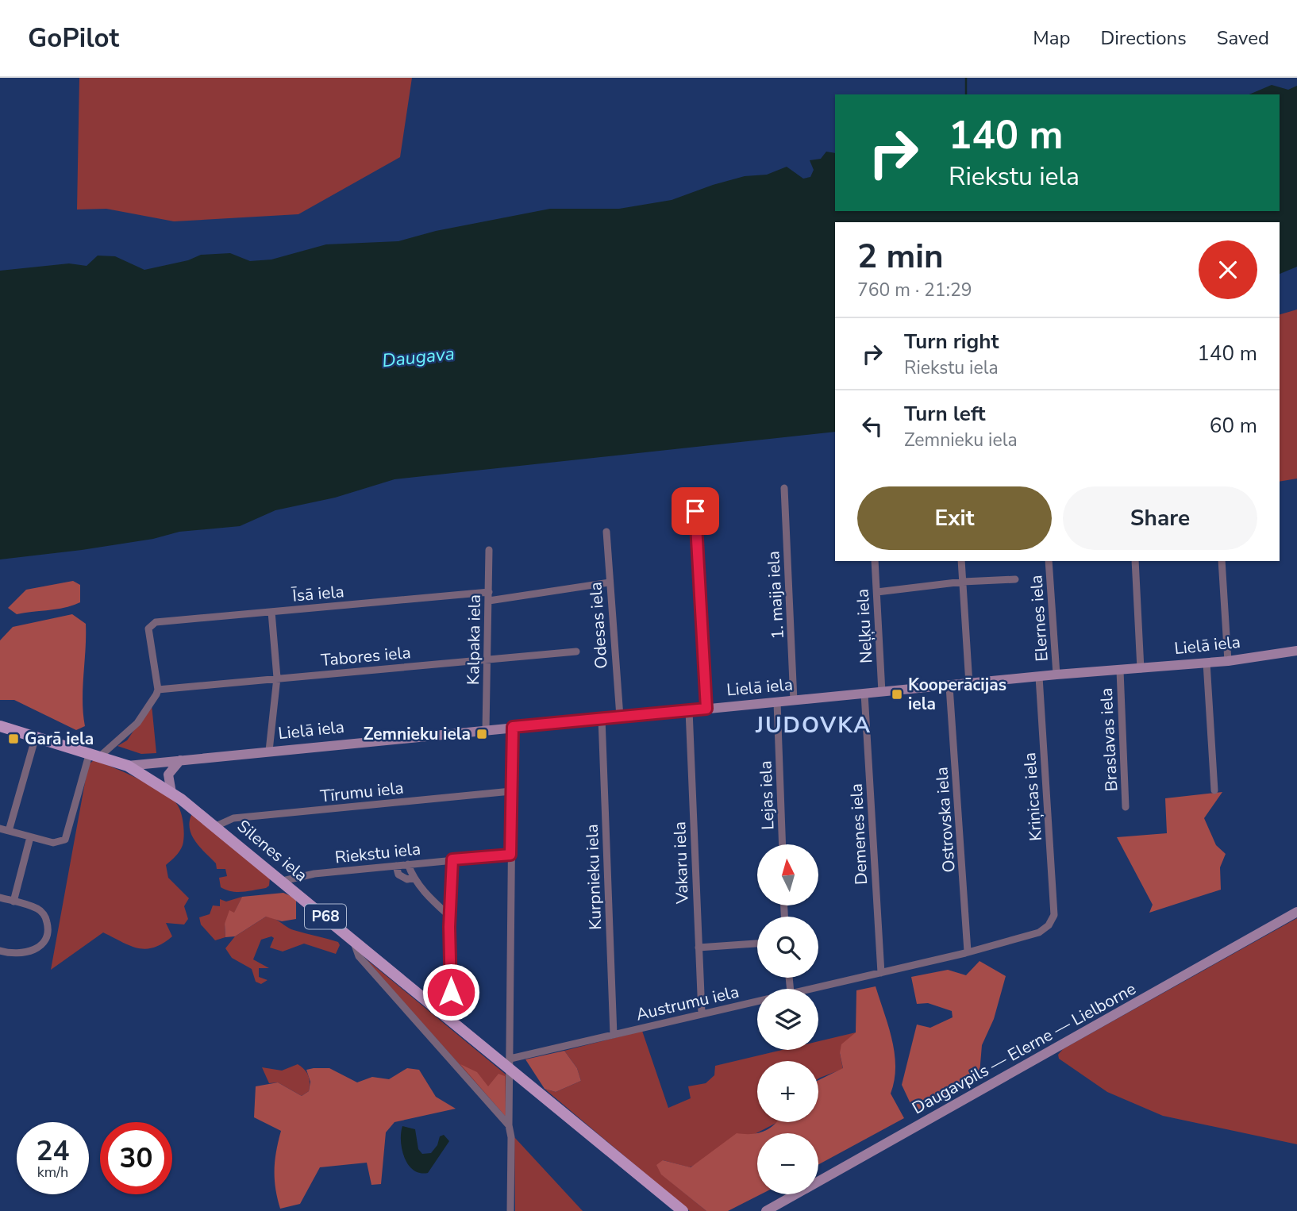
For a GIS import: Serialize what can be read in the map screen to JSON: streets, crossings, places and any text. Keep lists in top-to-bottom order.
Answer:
{
  "streets": {
    "main road": ["Lielā iela", "Silenes iela", "P68"],
    "street": [
      "Īsā iela",
      "1. maija iela",
      "Elernes iela",
      "Odesas iela",
      "Neļķu iela",
      "Kalpaka iela",
      "Tabores iela",
      "Braslavas iela",
      "Tīrumu iela",
      "Lejas iela",
      "Kriņicas iela",
      "Ostrovska iela",
      "Demenes iela",
      "Riekstu iela",
      "Vakaru iela",
      "Kurpnieku iela",
      "Austrumu iela",
      "Daugavpils — Elerne — Lielborne"
    ]
  },
  "crossings": [
    ["Īsā iela", "Kalpaka iela"],
    ["Īsā iela", "Tabores iela"],
    ["1. maija iela", "Lielā iela"],
    ["Elernes iela", "Lielā iela"],
    ["Odesas iela", "Lielā iela"],
    ["Neļķu iela", "Lielā iela"],
    ["Kalpaka iela", "Lielā iela"],
    ["Kalpaka iela", "Tabores iela"],
    ["Lielā iela", "Braslavas iela"],
    ["Lielā iela", "Lejas iela"],
    ["Lielā iela", "Kriņicas iela"],
    ["Lielā iela", "Ostrovska iela"],
    ["Lielā iela", "Demenes iela"],
    ["Lielā iela", "Silenes iela"],
    ["Lielā iela", "Vakaru iela"],
    ["Lielā iela", "Kurpnieku iela"],
    ["Tīrumu iela", "Silenes iela"],
    ["Kriņicas iela", "Austrumu iela"],
    ["Ostrovska iela", "Austrumu iela"],
    ["Demenes iela", "Austrumu iela"],
    ["Silenes iela", "Riekstu iela"],
    ["Silenes iela", "P68"],
    ["Silenes iela", "Austrumu iela"],
    ["Vakaru iela", "Austrumu iela"],
    ["Kurpnieku iela", "Austrumu iela"],
    ["P68", "Austrumu iela"]
  ],
  "districts": ["JUDOVKA"],
  "water": ["Daugava"],
  "places": {
    "transit": ["Kooperācijas iela", "Zemnieku iela", "Garā iela"]
  },
  "north": "top",
  "page": {
    "header": "GoPilot",
    "nav": ["Map", "Directions", "Saved"],
    "turn": ["140 m", "Riekstu iela"],
    "heading": ["2 min", "760 m · 21:29"],
    "list": [
      {
        "name": "Turn right",
        "note": "Riekstu iela",
        "value": "140 m"
      },
      {
        "name": "Turn left",
        "note": "Zemnieku iela",
        "value": "60 m"
      }
    ],
    "buttons": ["Exit", "Share"],
    "map_buttons": ["+", "−"],
    "speed": "24 km/h",
    "limit": "30"
  }
}
